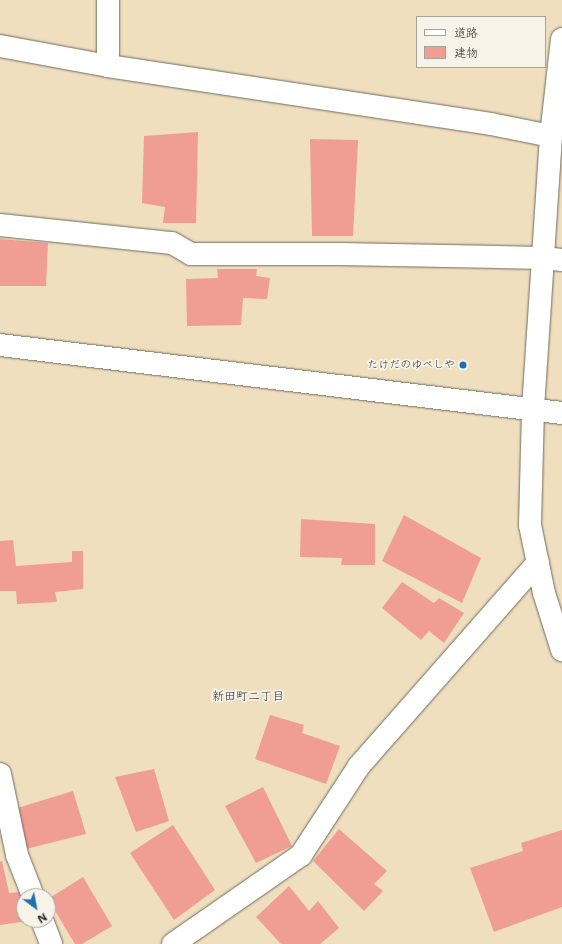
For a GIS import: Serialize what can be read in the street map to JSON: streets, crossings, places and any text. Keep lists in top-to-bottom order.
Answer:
{
  "districts": ["新田町二丁目"],
  "places": ["たけだのゆべしや"],
  "legend": ["道路", "建物"],
  "north": "bottom right"
}
